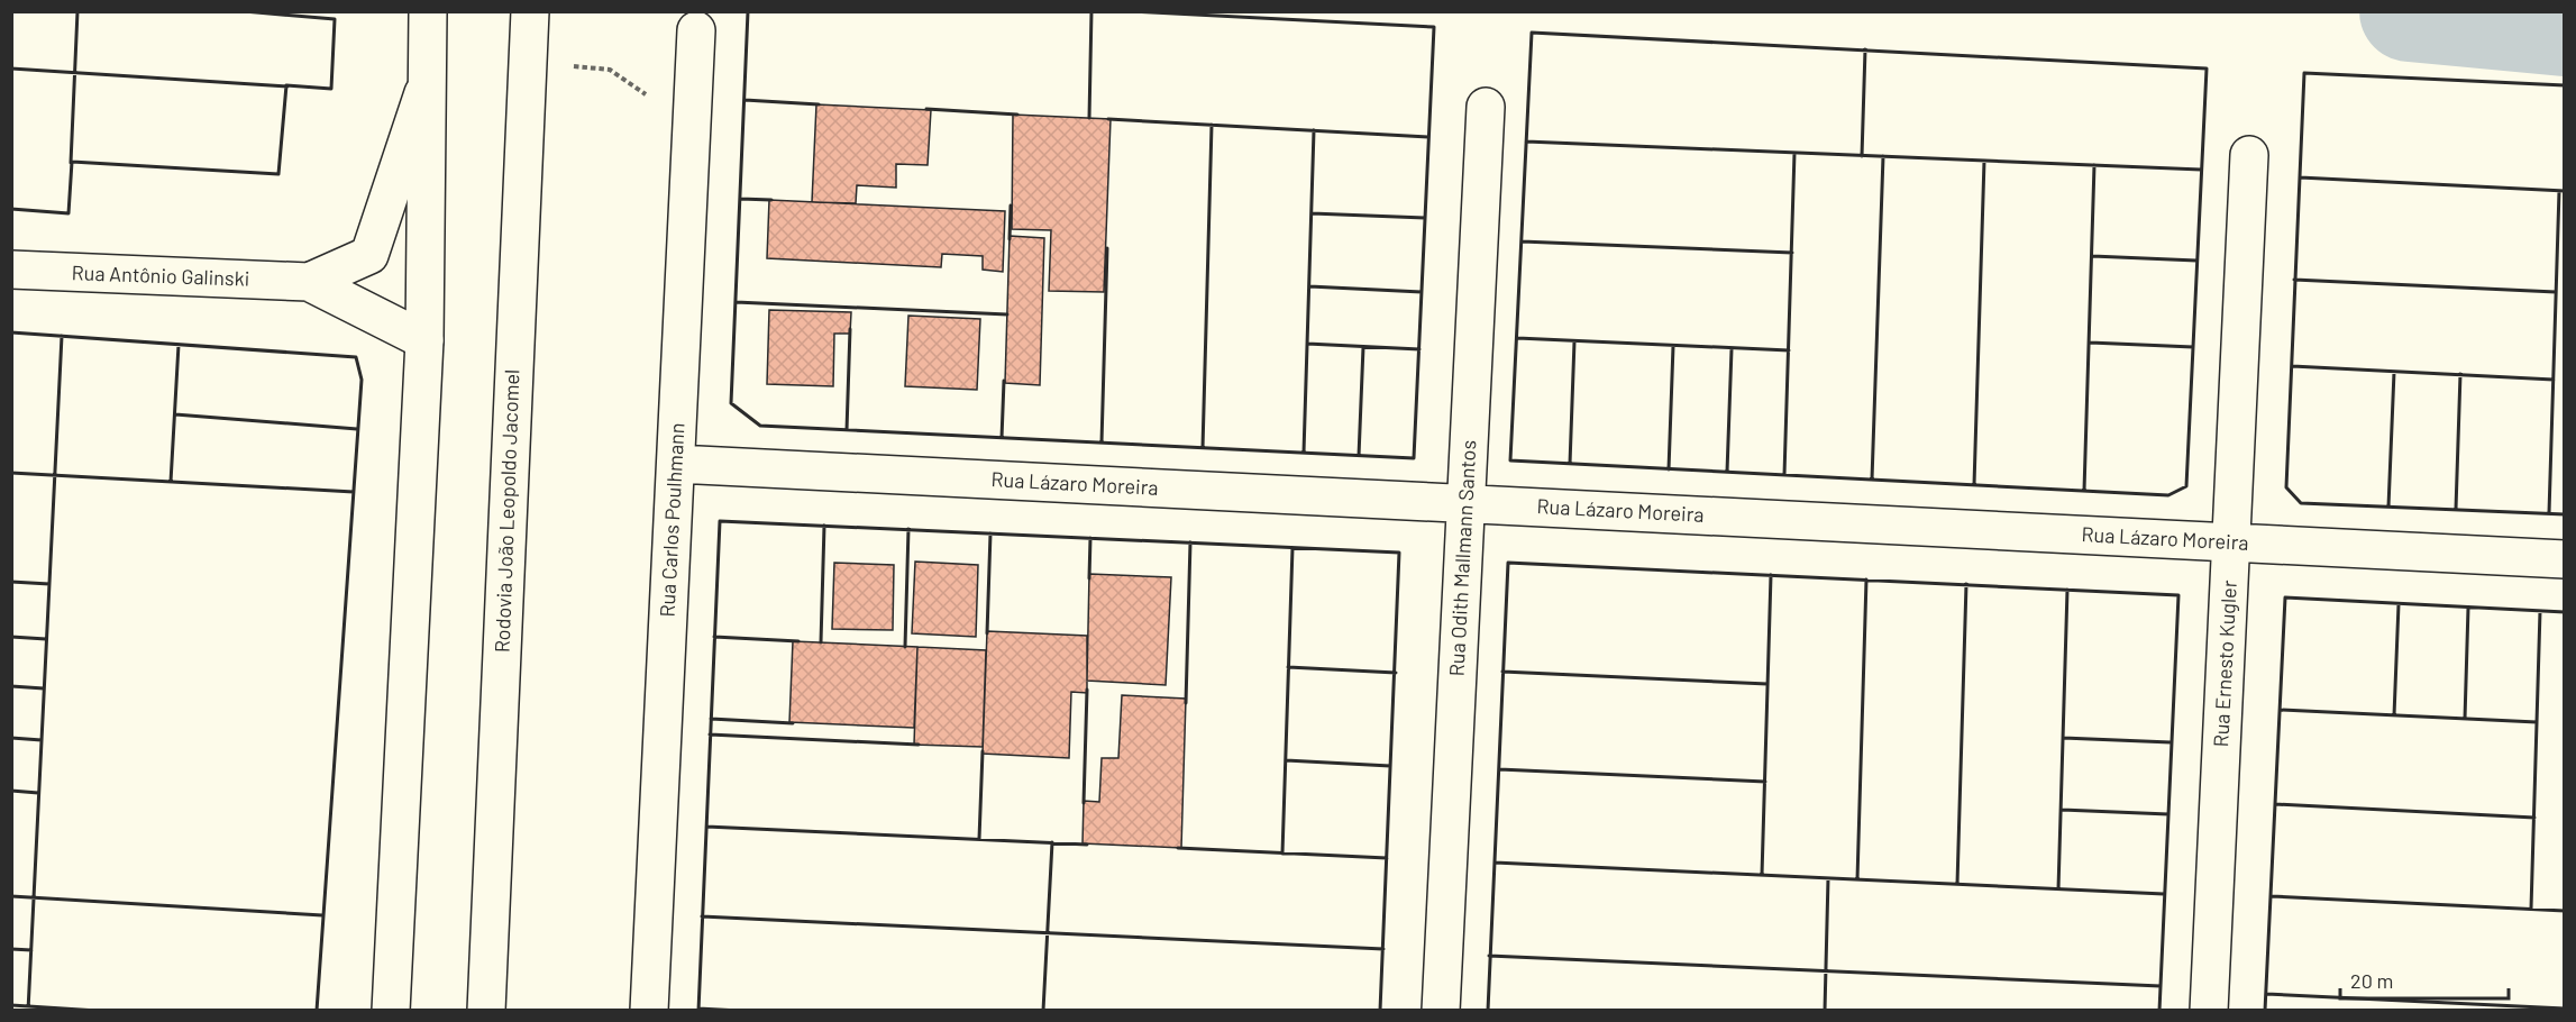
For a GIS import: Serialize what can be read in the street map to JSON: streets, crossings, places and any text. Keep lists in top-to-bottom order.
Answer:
{
  "streets": {
    "main road": [
      "Rua Antônio Galinski",
      "Rua Lázaro Moreira",
      "Rodovia João Leopoldo Jacomel",
      "Rua Carlos Poulhmann",
      "Rua Odith Mallmann Santos",
      "Rua Ernesto Kugler"
    ]
  },
  "crossings": [
    ["Rua Lázaro Moreira", "Rua Carlos Poulhmann"],
    ["Rua Lázaro Moreira", "Rua Odith Mallmann Santos"],
    ["Rua Lázaro Moreira", "Rua Ernesto Kugler"]
  ],
  "scale_bar": "20 m"
}
